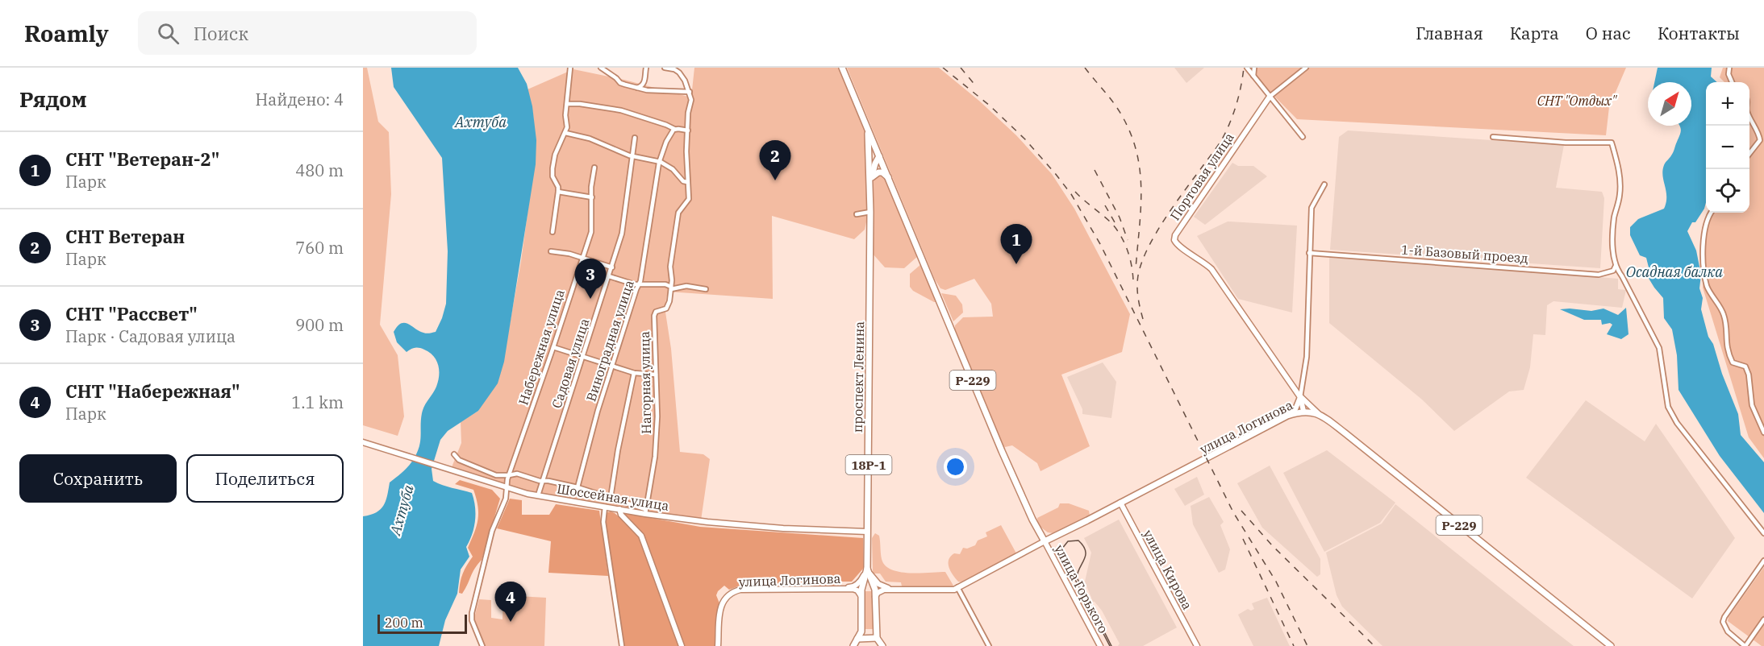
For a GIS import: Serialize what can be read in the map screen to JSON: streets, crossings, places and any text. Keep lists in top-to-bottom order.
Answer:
{
  "streets": {
    "main road": [
      "проспект Ленина",
      "Р-229",
      "улица Логинова",
      "18Р-1"
    ],
    "street": [
      "Портовая улица",
      "1-й Базовый проезд",
      "Виноградная улица",
      "Набережная улица",
      "Садовая улица",
      "Нагорная улица",
      "Шоссейная улица",
      "улица Кирова",
      "улица Горького"
    ]
  },
  "crossings": [
    ["Портовая улица", "улица Логинова"],
    ["Набережная улица", "Шоссейная улица"],
    ["Садовая улица", "Шоссейная улица"],
    ["проспект Ленина", "Р-229"],
    ["проспект Ленина", "улица Логинова"],
    ["проспект Ленина", "Шоссейная улица"],
    ["Р-229", "улица Логинова"],
    ["Р-229", "улица Горького"],
    ["Нагорная улица", "Шоссейная улица"],
    ["улица Логинова", "улица Кирова"],
    ["улица Логинова", "улица Горького"]
  ],
  "water": ["Ахтуба", "Осадная балка"],
  "parks": ["СНТ \"Отдых\""],
  "scale_bar": "200 m",
  "north": "top right",
  "page": {
    "header": "Roamly",
    "search": "Поиск",
    "nav": [
      "Главная",
      "Карта",
      "О нас",
      "Контакты"
    ],
    "heading": ["Рядом", "Найдено: 4"],
    "map_buttons": ["+", "−"],
    "list": [
      {
        "mark": "1",
        "name": "СНТ \"Ветеран-2\"",
        "note": "Парк",
        "value": "480 m"
      },
      {
        "mark": "2",
        "name": "СНТ Ветеран",
        "note": "Парк",
        "value": "760 m"
      },
      {
        "mark": "3",
        "name": "СНТ \"Рассвет\"",
        "note": "Парк · Садовая улица",
        "value": "900 m"
      },
      {
        "mark": "4",
        "name": "СНТ \"Набережная\"",
        "note": "Парк",
        "value": "1.1 km"
      }
    ],
    "pins": [
      "2",
      "1",
      "3",
      "4"
    ],
    "buttons": ["Сохранить", "Поделиться"],
    "scale": "200 m"
  }
}
